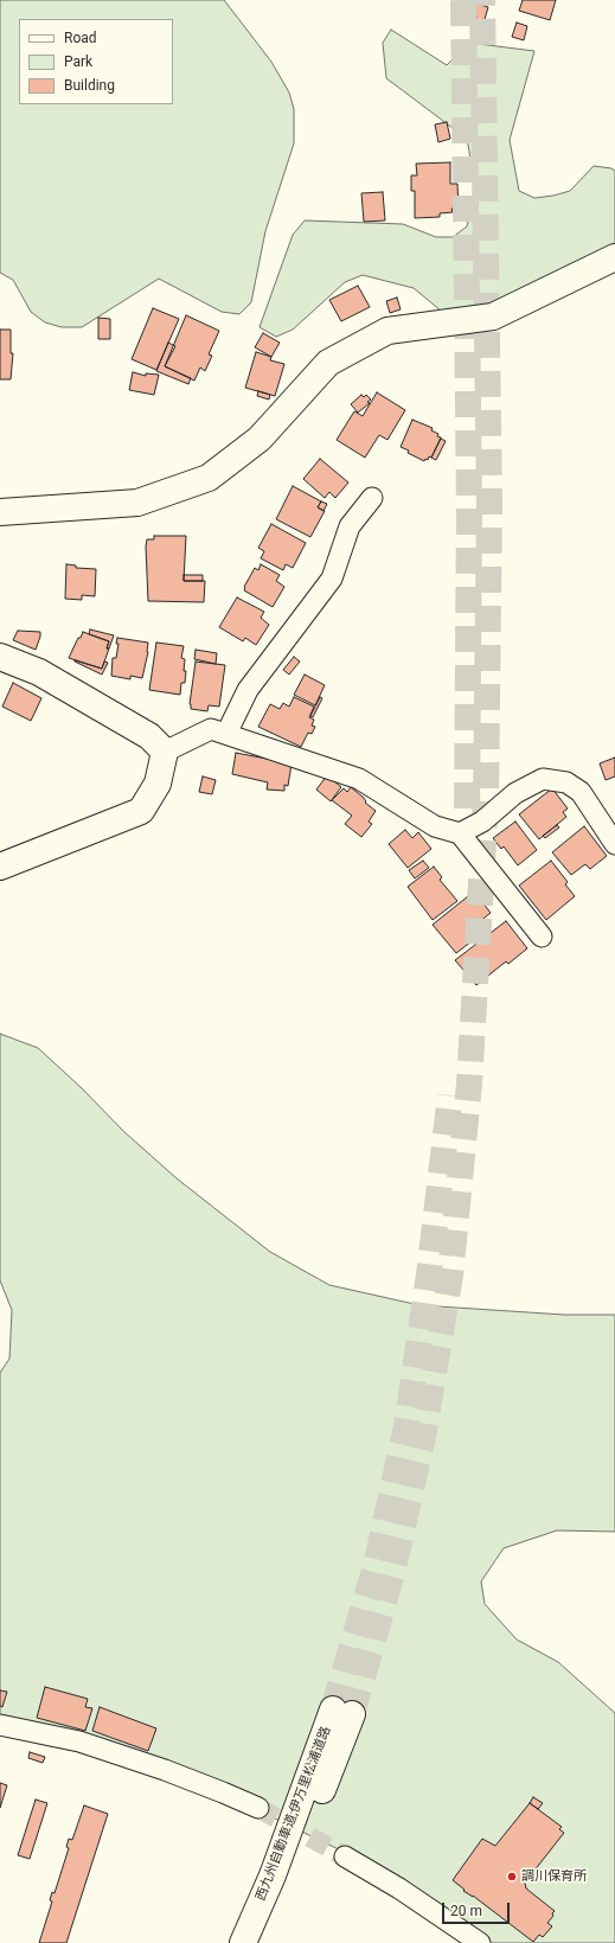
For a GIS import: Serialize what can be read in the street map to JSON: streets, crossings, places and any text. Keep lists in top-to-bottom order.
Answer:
{
  "streets": {
    "main road": ["西九州自動車道;伊万里松浦道路"]
  },
  "places": ["調川保育所"],
  "legend": ["Road", "Park", "Building"],
  "scale_bar": "20 m"
}
